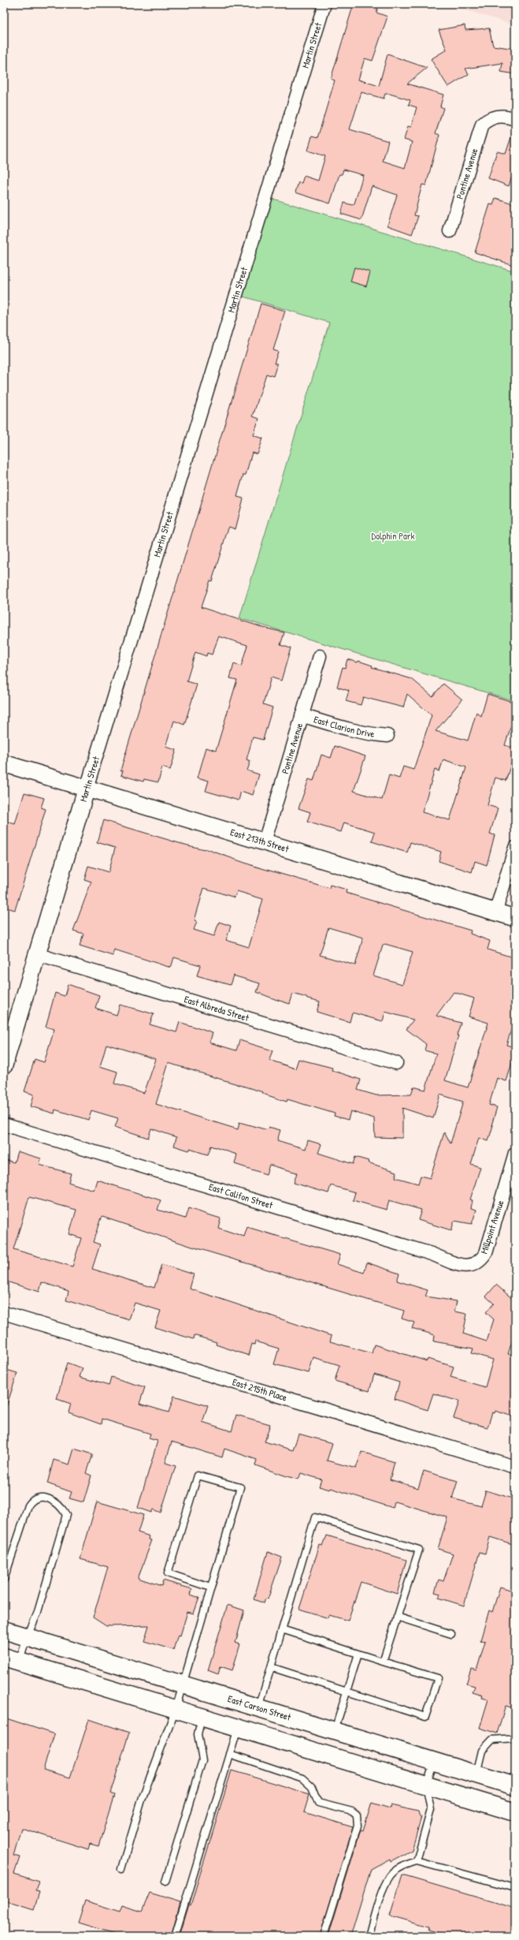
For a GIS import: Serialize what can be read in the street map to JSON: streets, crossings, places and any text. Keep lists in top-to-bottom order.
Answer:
{
  "streets": {
    "main road": ["East Carson Street"],
    "street": [
      "Martin Street",
      "Pontine Avenue",
      "East Clarion Drive",
      "East 213th Street",
      "East Albreda Street",
      "East Califon Street",
      "Millpoint Avenue",
      "East 215th Place"
    ]
  },
  "crossings": [
    ["Martin Street", "East 213th Street"],
    ["Martin Street", "East Albreda Street"],
    ["Pontine Avenue", "East Clarion Drive"],
    ["Pontine Avenue", "East 213th Street"],
    ["East Califon Street", "Millpoint Avenue"]
  ],
  "parks": ["Dolphin Park"]
}
